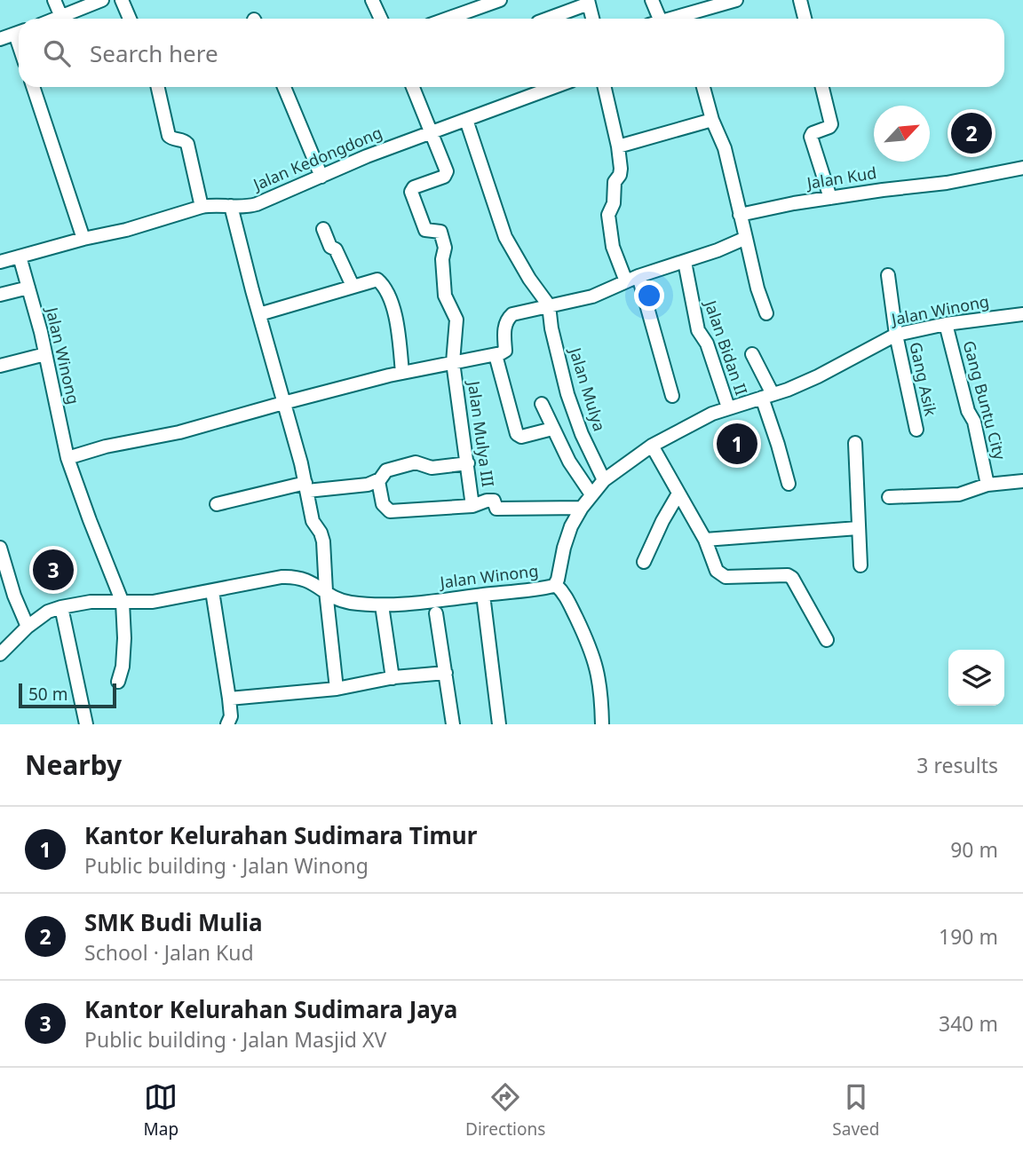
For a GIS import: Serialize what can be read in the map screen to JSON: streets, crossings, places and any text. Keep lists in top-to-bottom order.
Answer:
{
  "streets": {
    "street": [
      "Jalan Kedongdong",
      "Jalan Kud",
      "Jalan Winong",
      "Jalan Bidan II",
      "Gang Asik",
      "Jalan Mulya",
      "Gang Buntu City",
      "Jalan Mulya III"
    ]
  },
  "crossings": [
    ["Jalan Kedongdong", "Jalan Winong"],
    ["Jalan Kedongdong", "Jalan Mulya III"],
    ["Jalan Winong", "Jalan Bidan II"],
    ["Jalan Winong", "Gang Asik"],
    ["Jalan Winong", "Jalan Mulya"],
    ["Jalan Winong", "Gang Buntu City"],
    ["Jalan Winong", "Jalan Mulya III"]
  ],
  "scale_bar": "50 m",
  "north": "top right",
  "page": {
    "search": "Search here",
    "pins": ["2", "1", "3"],
    "scale": "50 m",
    "heading": ["Nearby", "3 results"],
    "list": [
      {
        "mark": "1",
        "name": "Kantor Kelurahan Sudimara Timur",
        "note": "Public building · Jalan Winong",
        "value": "90 m"
      },
      {
        "mark": "2",
        "name": "SMK Budi Mulia",
        "note": "School · Jalan Kud",
        "value": "190 m"
      },
      {
        "mark": "3",
        "name": "Kantor Kelurahan Sudimara Jaya",
        "note": "Public building · Jalan Masjid XV",
        "value": "340 m"
      }
    ],
    "nav": ["Map", "Directions", "Saved"]
  }
}
